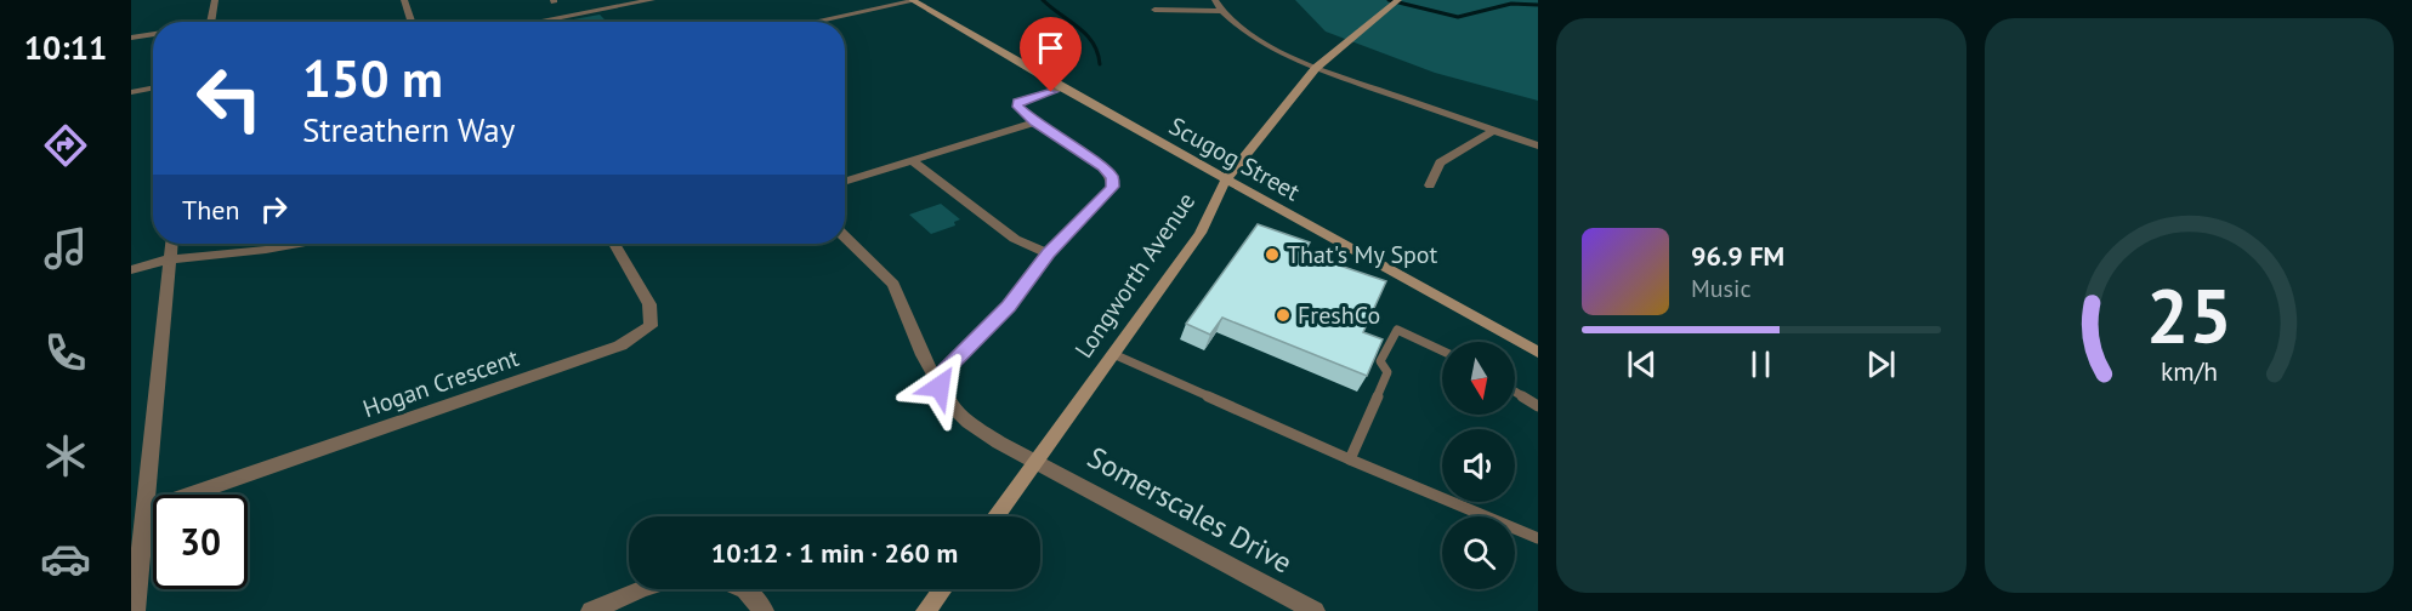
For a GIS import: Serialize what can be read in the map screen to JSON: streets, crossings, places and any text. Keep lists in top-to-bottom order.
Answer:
{
  "streets": {
    "street": [
      "Scugog Street",
      "Longworth Avenue",
      "Hogan Crescent",
      "Somerscales Drive"
    ]
  },
  "crossings": [
    ["Scugog Street", "Longworth Avenue"],
    ["Longworth Avenue", "Somerscales Drive"]
  ],
  "places": ["That's My Spot", "FreshCo"],
  "north": "bottom",
  "page": {
    "tabs": "10:11",
    "turn": ["150 m", "Streathern Way"],
    "then": "Then",
    "song": ["96.9 FM", "Music"],
    "limit": "30",
    "trip": "10:12 · 1 min · 260 m",
    "gauge": ["25", "km/h"]
  }
}
